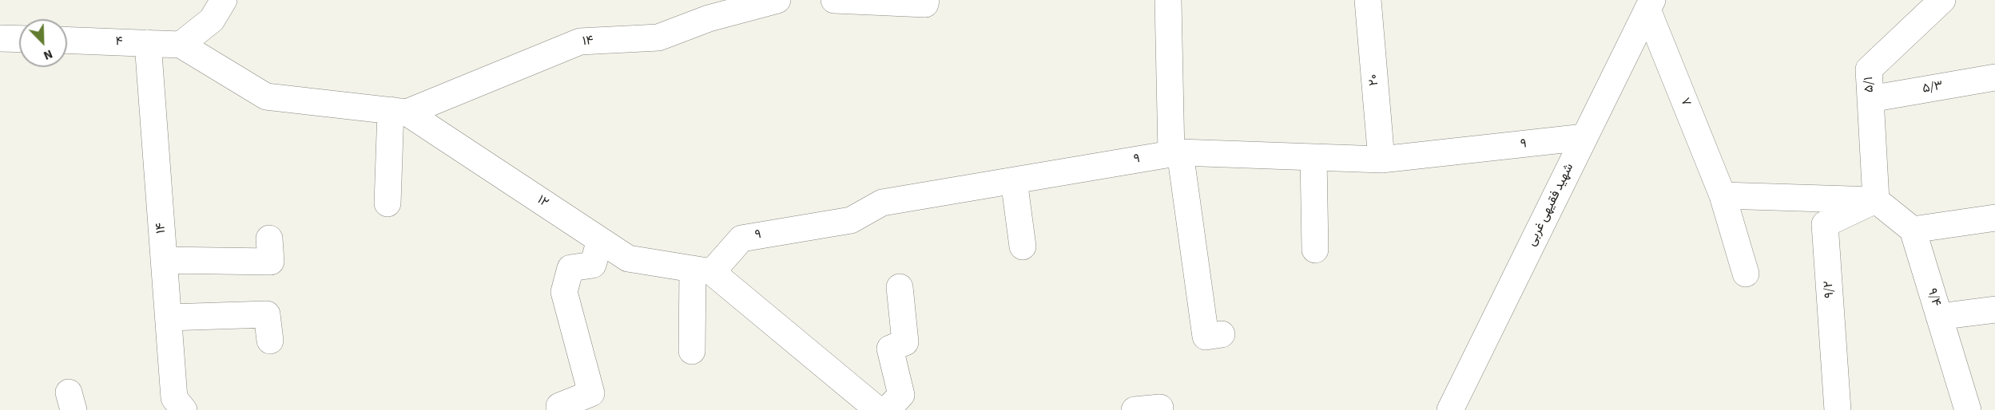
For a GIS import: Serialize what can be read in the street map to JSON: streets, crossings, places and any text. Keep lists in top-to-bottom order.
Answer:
{
  "streets": {
    "street": [
      "۱۴",
      "۴",
      "۲۰",
      "۵/۱",
      "۵/۳",
      "۷",
      "۹",
      "۱۲",
      "شهید فقیهی غربی",
      "۹/۲",
      "۹/۴"
    ]
  },
  "crossings": [
    ["۱۴", "۴"],
    ["۱۴", "۱۲"],
    ["۴", "۱۲"],
    ["۲۰", "۹"],
    ["۵/۱", "۵/۳"],
    ["۵/۱", "۹/۲"],
    ["۷", "شهید فقیهی غربی"],
    ["۹", "۱۲"],
    ["۹", "شهید فقیهی غربی"]
  ],
  "north": "bottom right"
}
